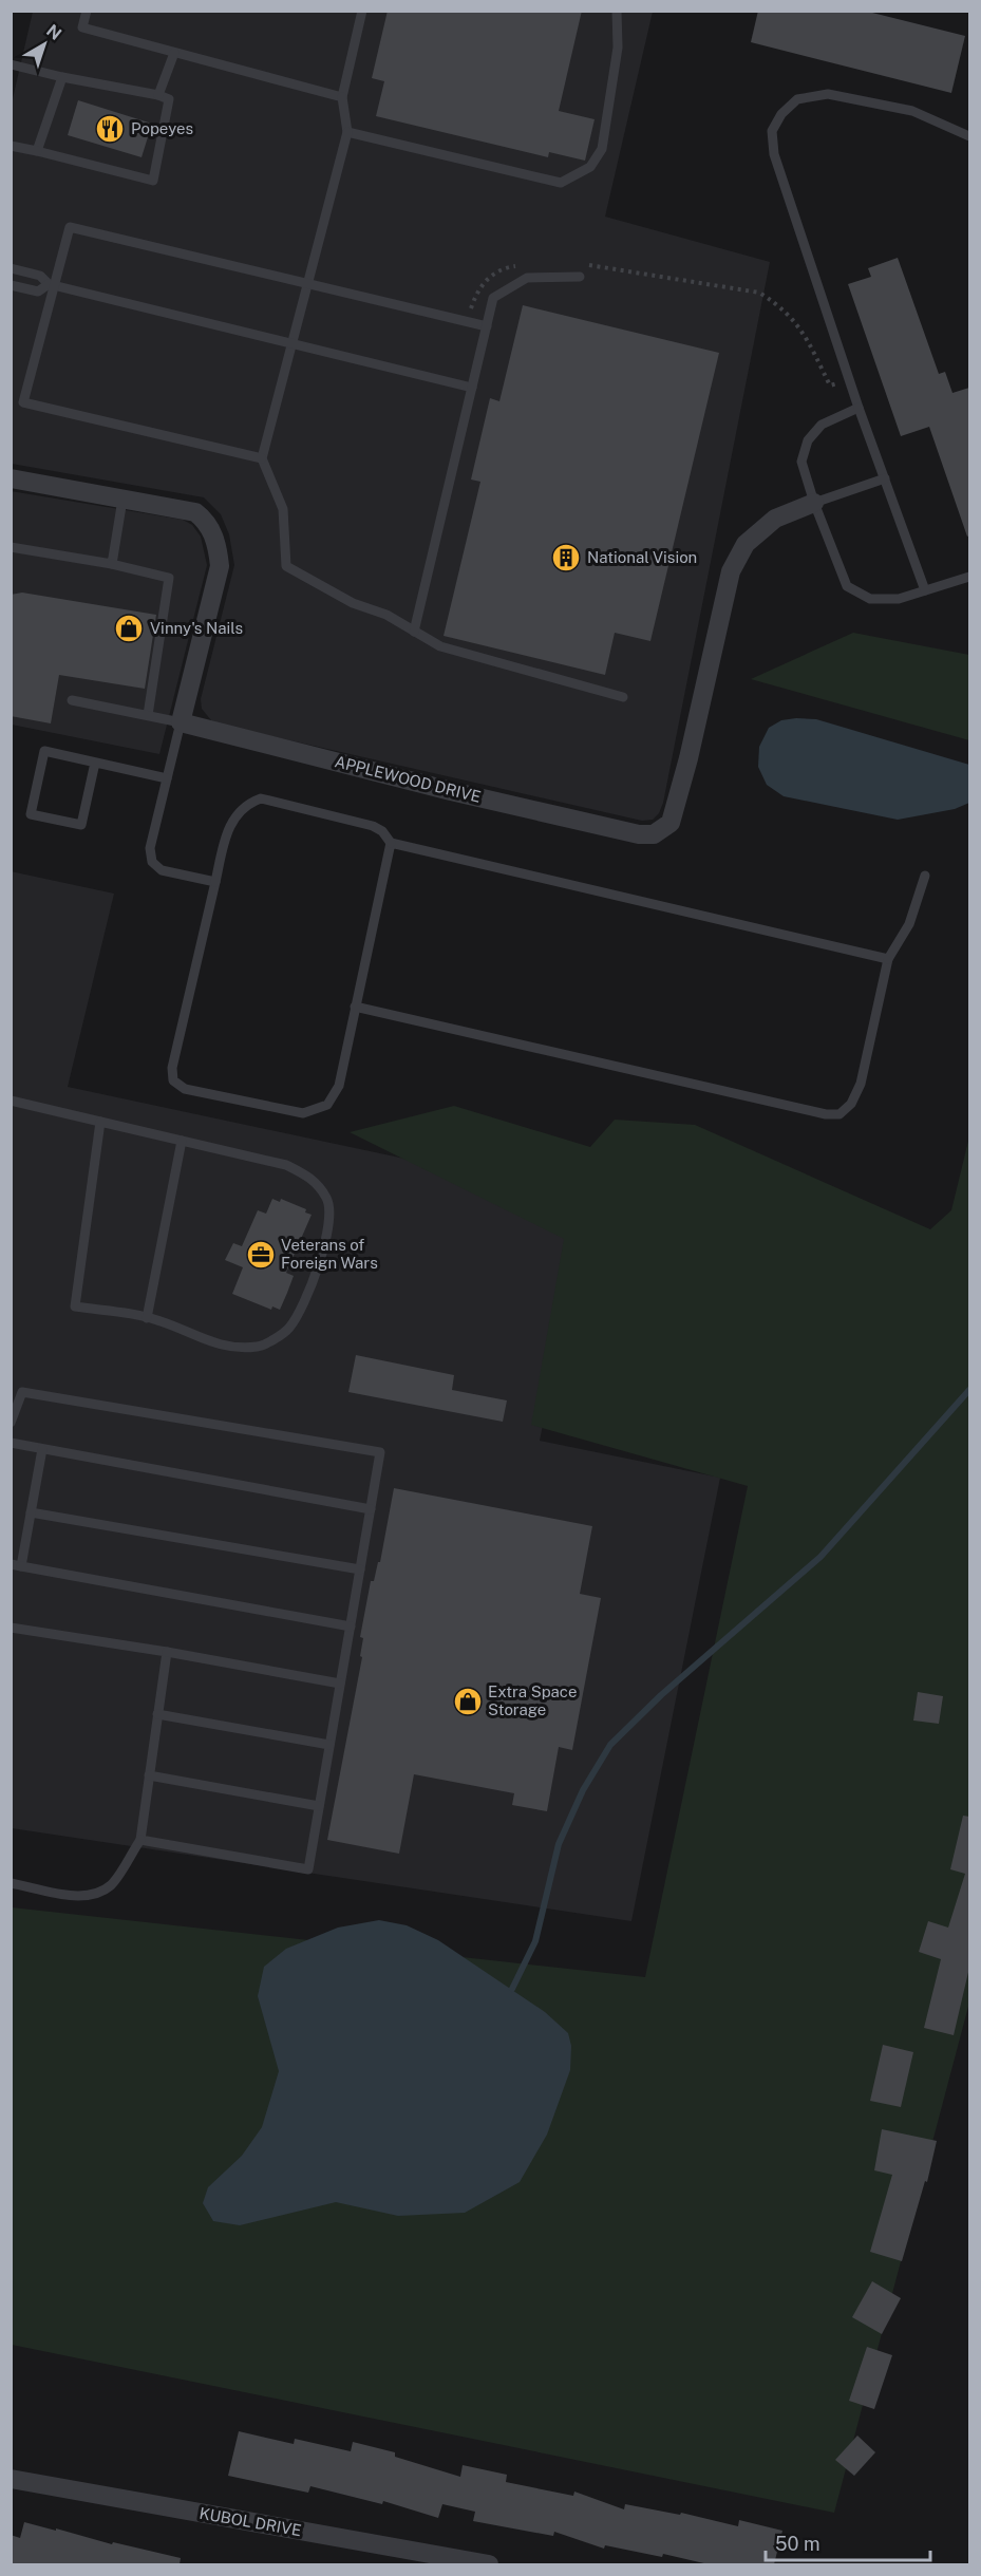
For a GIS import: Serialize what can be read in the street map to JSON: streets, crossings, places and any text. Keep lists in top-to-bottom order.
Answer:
{
  "streets": {
    "street": ["APPLEWOOD DRIVE", "KUBOL DRIVE"]
  },
  "places": {
    "restaurant": ["Popeyes"],
    "building": ["National Vision"],
    "shop": ["Vinny's Nails", "Extra Space Storage"],
    "office": ["Veterans of Foreign Wars"]
  },
  "scale_bar": "50 m",
  "north": "top right"
}
